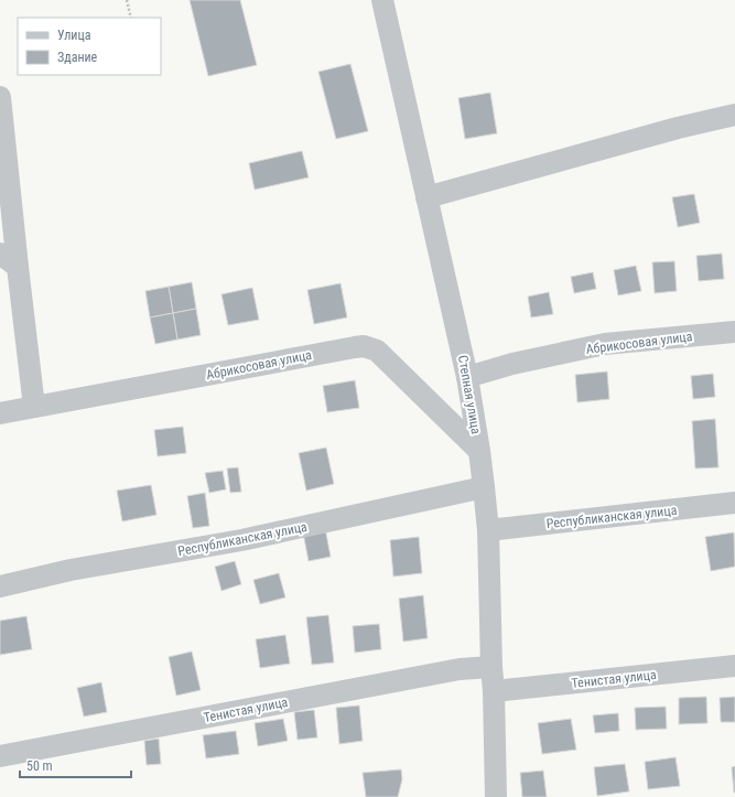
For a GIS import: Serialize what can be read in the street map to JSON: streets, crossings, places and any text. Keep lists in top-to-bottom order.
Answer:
{
  "streets": {
    "street": [
      "Абрикосовая улица",
      "Степная улица",
      "Республиканская улица",
      "Тенистая улица"
    ]
  },
  "crossings": [
    ["Абрикосовая улица", "Степная улица"],
    ["Степная улица", "Республиканская улица"],
    ["Степная улица", "Тенистая улица"]
  ],
  "legend": ["Улица", "Здание"],
  "scale_bar": "50 m"
}
